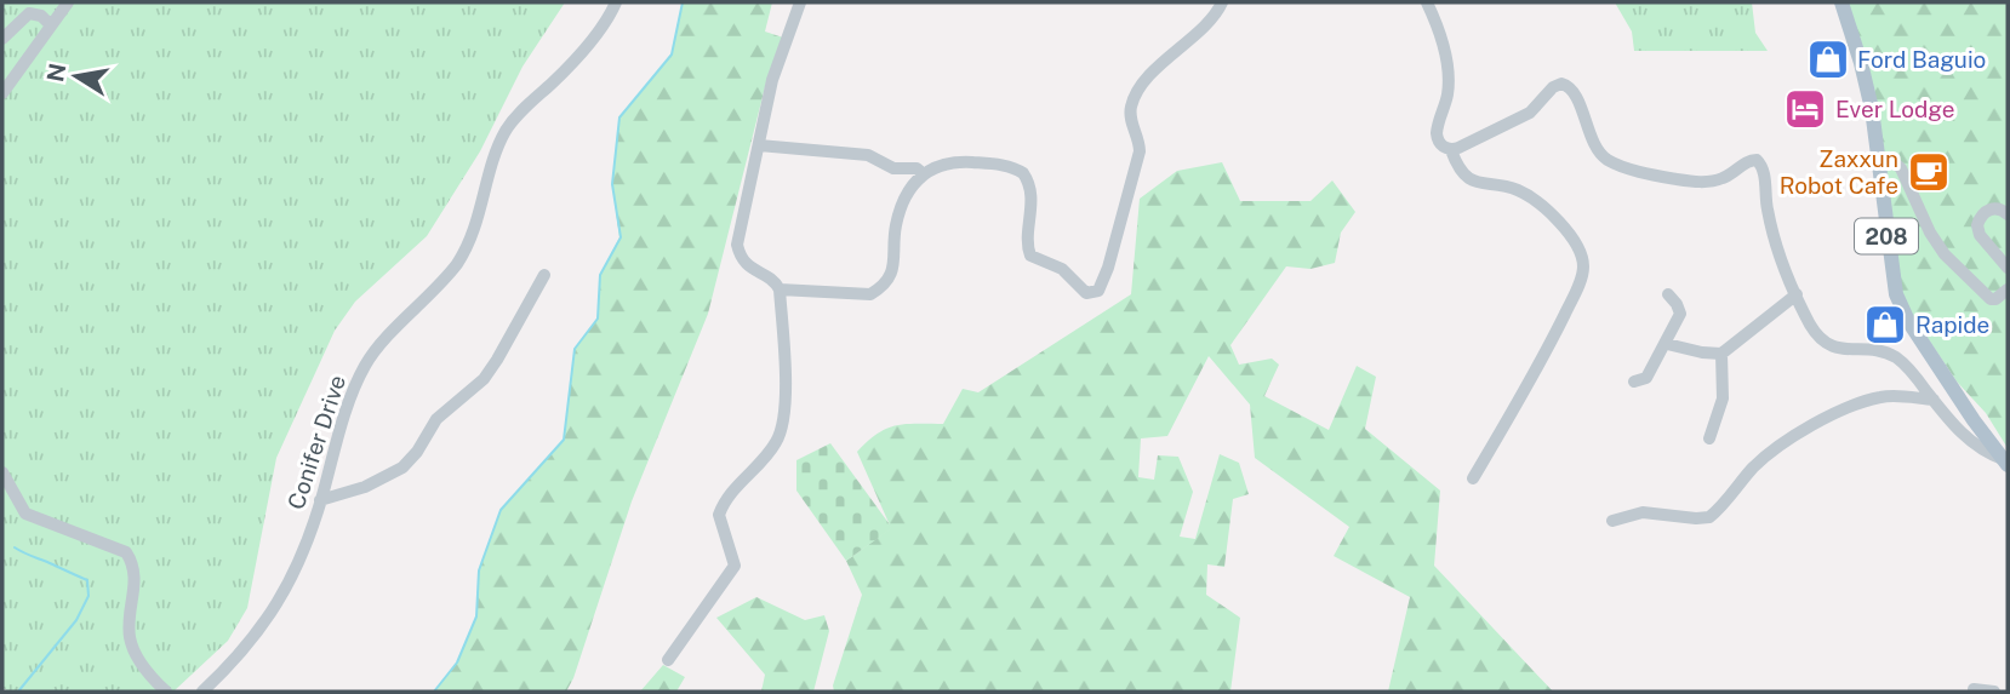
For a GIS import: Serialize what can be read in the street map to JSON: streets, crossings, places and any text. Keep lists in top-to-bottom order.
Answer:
{
  "streets": {
    "main road": ["208"],
    "street": ["Conifer Drive"]
  },
  "places": {
    "shop": ["Ford Baguio", "Rapide"],
    "hotel": ["Ever Lodge"],
    "cafe": ["Zaxxun Robot Cafe"]
  },
  "north": "left"
}
